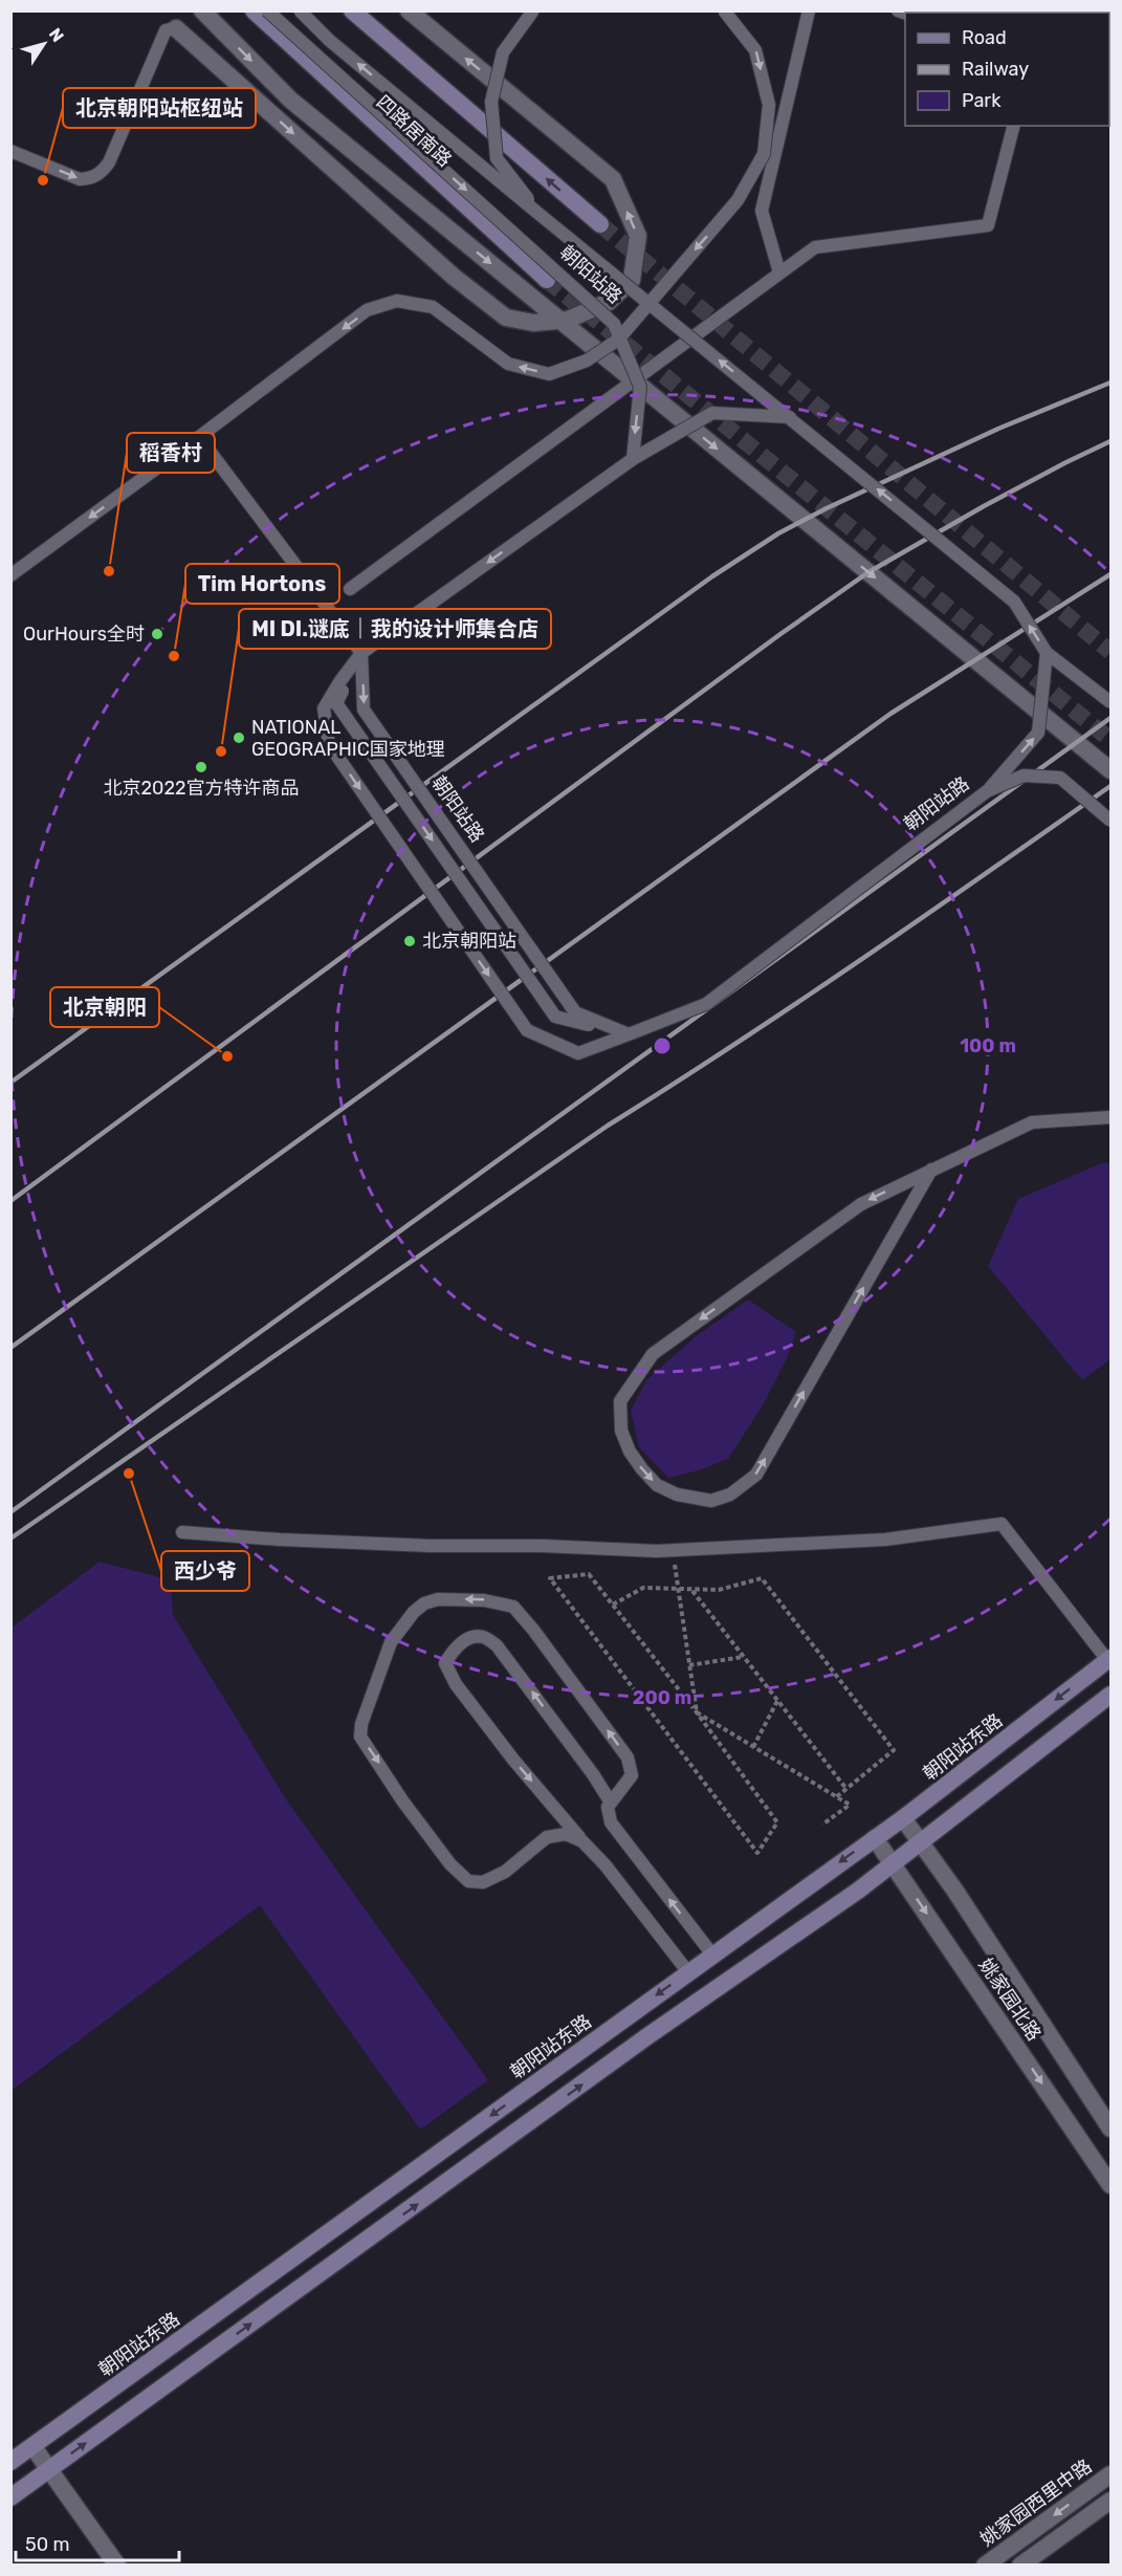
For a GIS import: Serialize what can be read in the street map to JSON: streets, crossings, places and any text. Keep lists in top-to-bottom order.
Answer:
{
  "streets": {
    "main road": ["四路居南路", "朝阳站东路"],
    "street": ["姚家园北路", "姚家园西里中路"],
    "lane": ["朝阳站路"]
  },
  "crossings": [
    ["朝阳站东路", "姚家园北路"]
  ],
  "places": [
    "北京朝阳站枢纽站",
    "稻香村",
    "OurHours全时",
    "Tim Hortons",
    "NATIONAL GEOGRAPHIC国家地理",
    "MI DI.谜底｜我的设计师集合店",
    "北京2022官方特许商品",
    "北京朝阳站",
    "北京朝阳",
    "西少爷"
  ],
  "legend": ["Road", "Railway", "Park"],
  "scale_bar": "50 m",
  "north": "top right",
  "rings": ["100 m", "200 m"]
}
